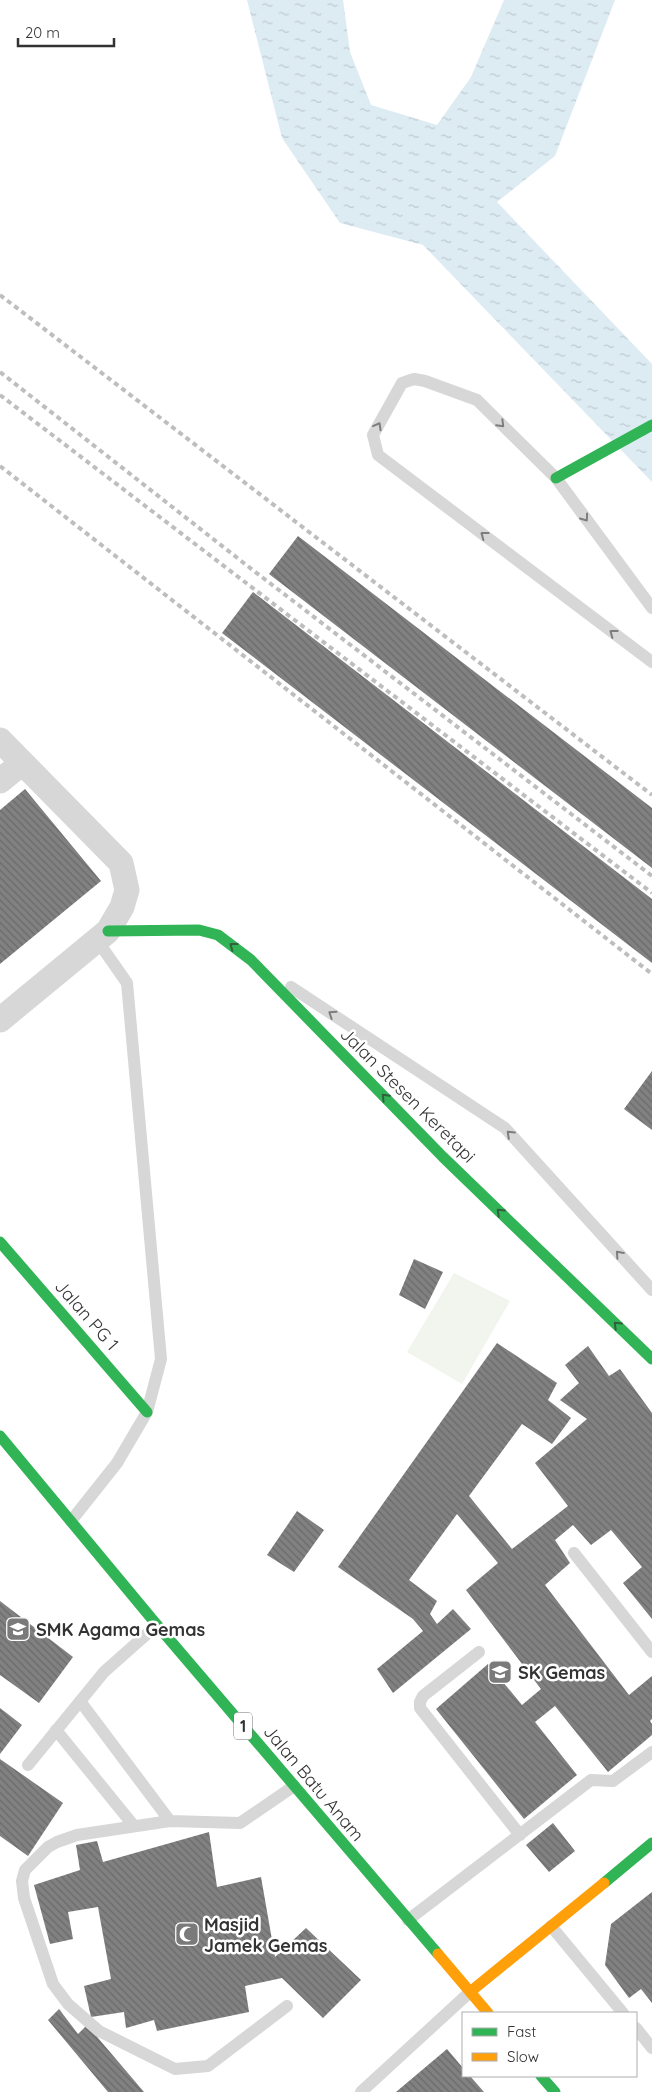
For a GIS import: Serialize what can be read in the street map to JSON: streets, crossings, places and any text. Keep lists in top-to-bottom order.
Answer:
{
  "streets": {
    "main road": [
      "Jalan Stesen Keretapi",
      "Jalan PG 1",
      "1",
      "Jalan Batu Anam"
    ]
  },
  "one_way": ["Jalan Stesen Keretapi"],
  "places": {
    "school or university": ["SMK Agama Gemas", "SK Gemas"],
    "mosque": ["Masjid Jamek Gemas"]
  },
  "legend": ["Fast", "Slow"],
  "scale_bar": "20 m"
}
